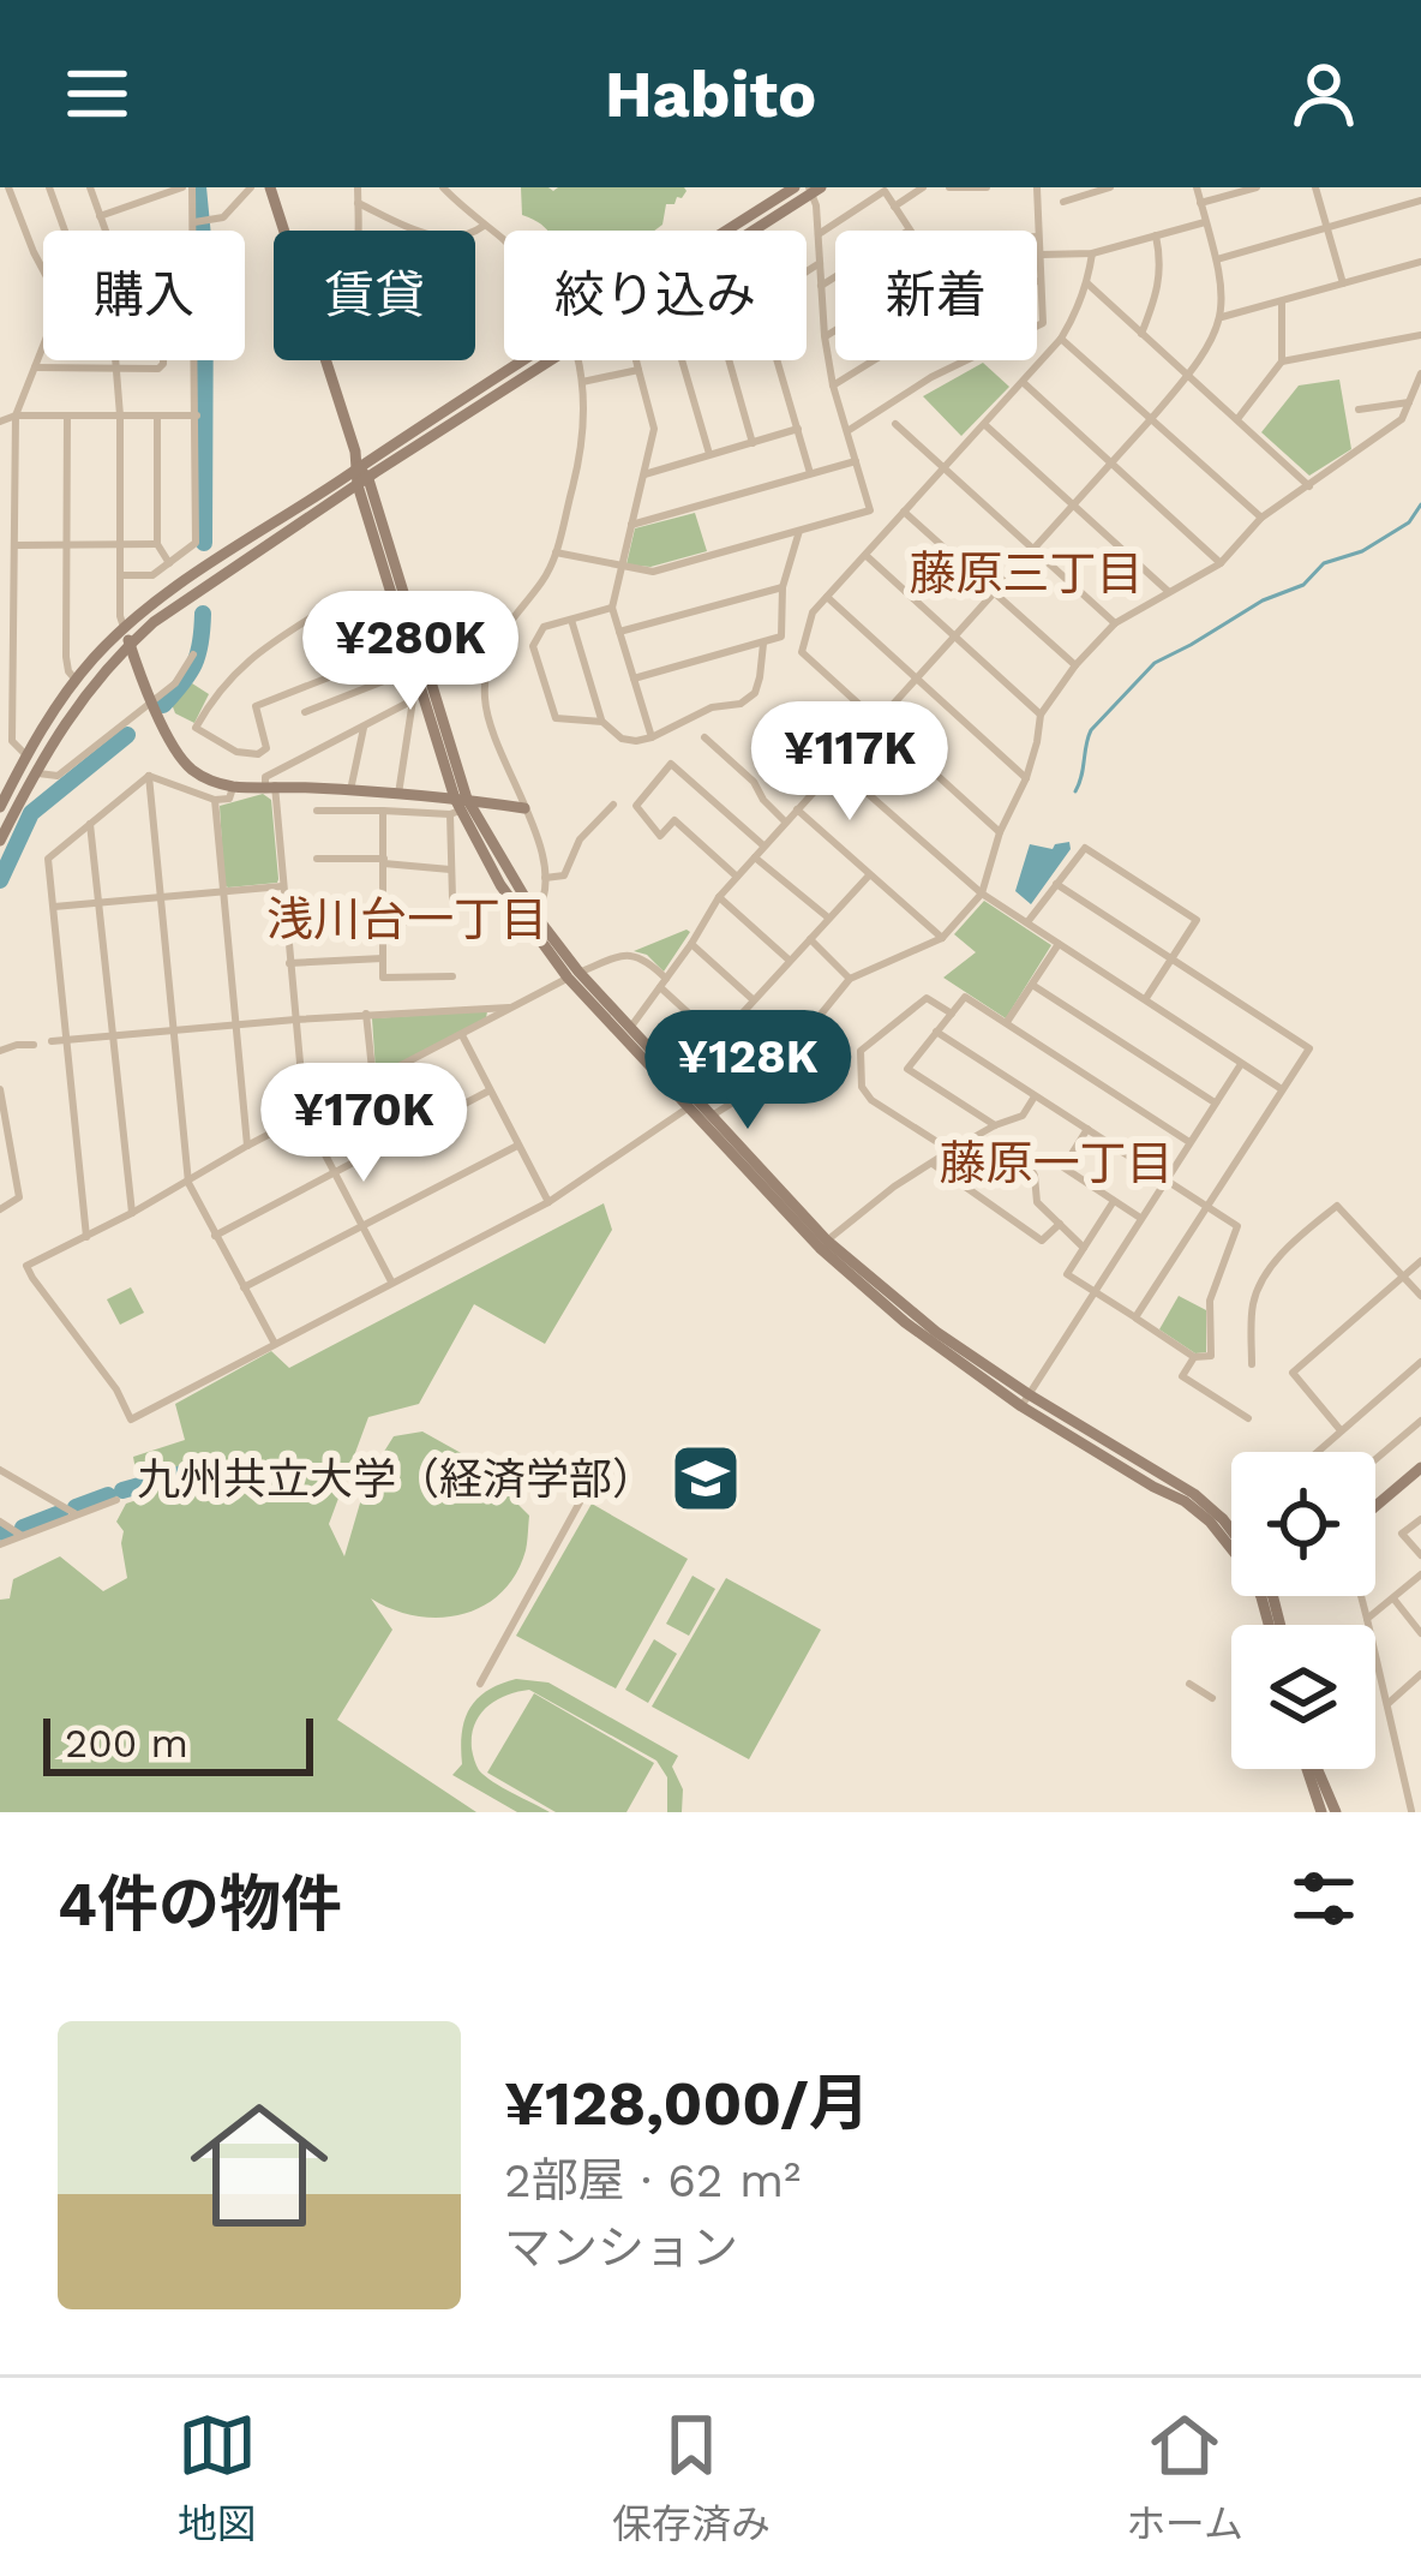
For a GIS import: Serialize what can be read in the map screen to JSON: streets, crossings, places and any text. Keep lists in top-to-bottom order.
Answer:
{
  "districts": ["藤原三丁目", "浅川台一丁目", "藤原一丁目"],
  "places": {
    "school or university": ["九州共立大学（経済学部）"]
  },
  "scale_bar": "200 m",
  "page": {
    "header": "Habito",
    "chip": [
      "購入",
      "賃貸",
      "絞り込み",
      "新着"
    ],
    "price": [
      "¥280K",
      "¥117K",
      "¥128K",
      "¥170K"
    ],
    "scale": "200 m",
    "heading": "4件の物件",
    "list": [
      {
        "name": "¥128,000/月",
        "note": "2部屋 · 62 m² · マンション"
      }
    ],
    "tabs": ["地図", "保存済み", "ホーム"]
  }
}
